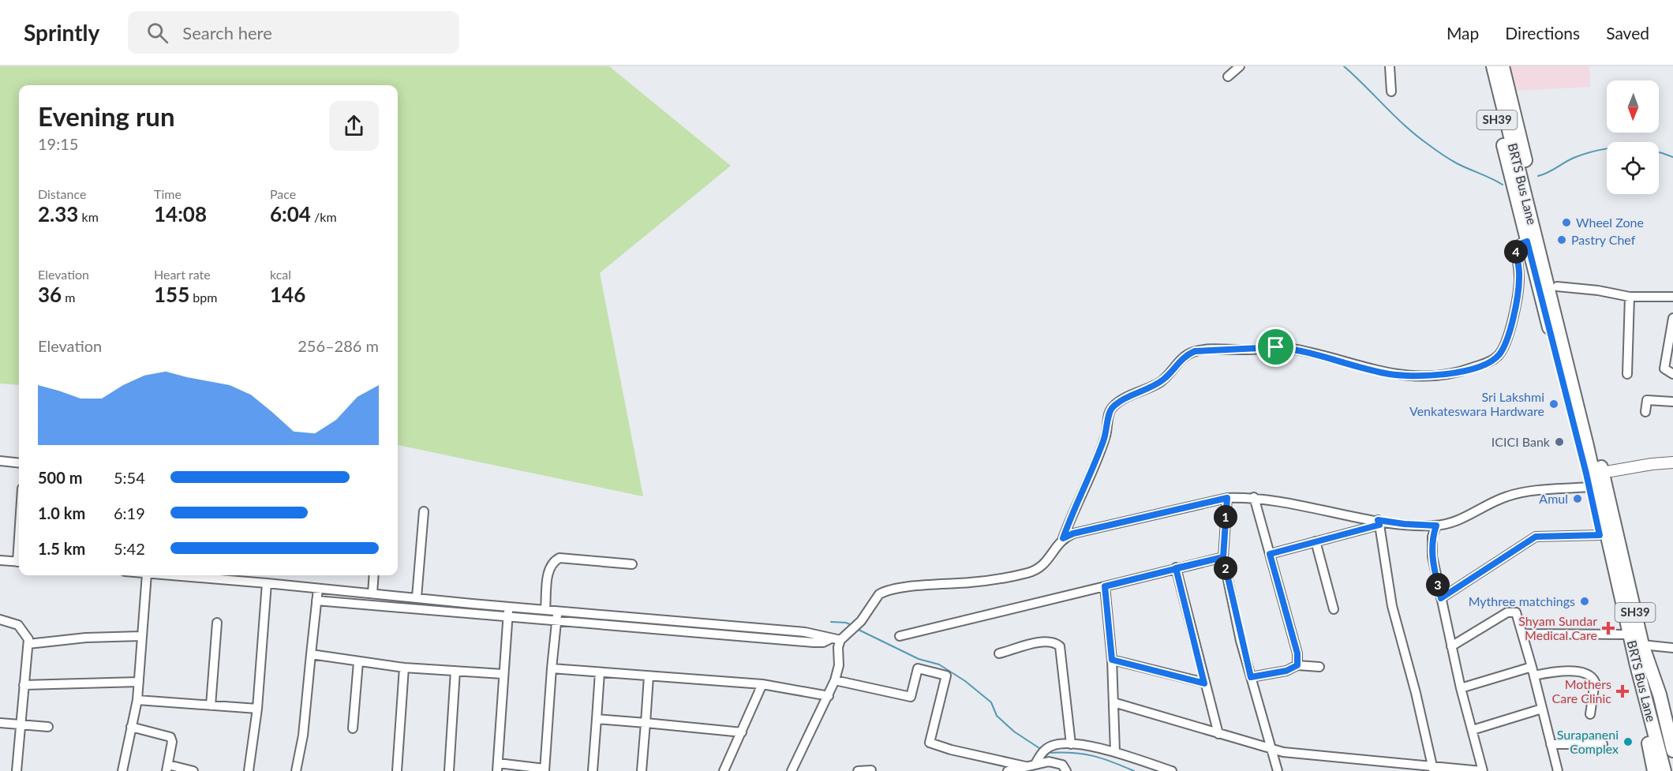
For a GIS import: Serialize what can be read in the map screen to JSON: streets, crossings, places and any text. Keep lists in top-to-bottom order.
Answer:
{
  "streets": {
    "main road": ["SH39", "BRTS Bus Lane"]
  },
  "places": {
    "other": [
      "Wheel Zone",
      "Pastry Chef",
      "Sri Lakshmi Venkateswara Hardware",
      "ICICI Bank",
      "Amul",
      "Mythree matchings",
      "Surapaneni Complex"
    ],
    "health": ["Shyam Sundar Medical Care", "Mothers Care Clinic"]
  },
  "north": "bottom",
  "page": {
    "header": "Sprintly",
    "search": "Search here",
    "nav": ["Map", "Directions", "Saved"],
    "heading": ["Evening run", "19:15"],
    "stats": [
      ["Distance", "2.33 km"],
      ["Time", "14:08"],
      ["Pace", "6:04 /km"],
      ["Elevation", "36 m"],
      ["Heart rate", "155 bpm"],
      ["kcal", "146"]
    ],
    "pins": [
      "4",
      "1",
      "2",
      "3"
    ],
    "chart": ["Elevation", "256–286 m"],
    "list": [
      {
        "name": "500 m",
        "note": "5:54"
      },
      {
        "name": "1.0 km",
        "note": "6:19"
      },
      {
        "name": "1.5 km",
        "note": "5:42"
      }
    ]
  }
}
